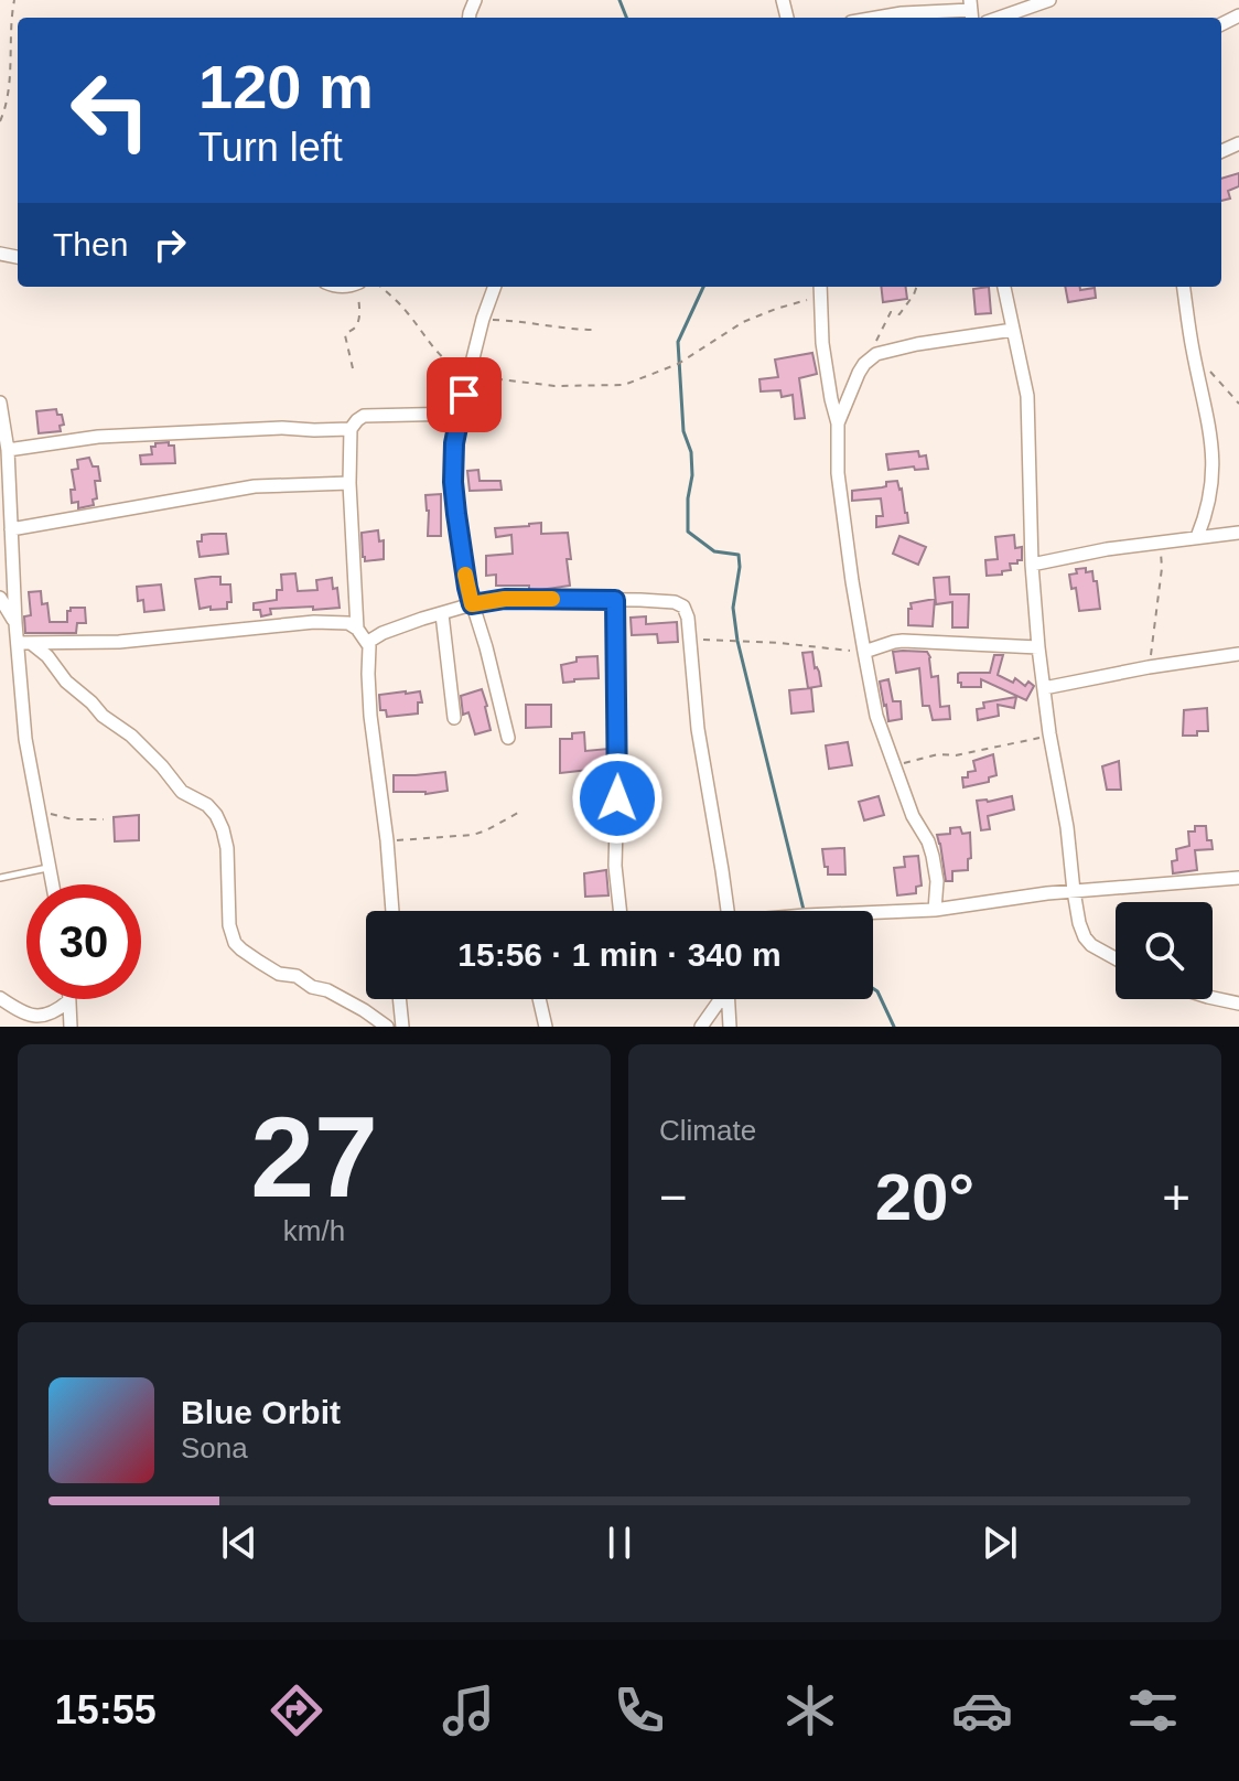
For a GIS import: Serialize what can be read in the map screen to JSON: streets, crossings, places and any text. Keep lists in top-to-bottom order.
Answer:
{
  "page": {
    "turn": ["120 m", "Turn left"],
    "then": "Then",
    "limit": "30",
    "trip": "15:56 · 1 min · 340 m",
    "tile": [
      ["27", "km/h"],
      "Climate"
    ],
    "heat": ["−", "20°", "+"],
    "song": ["Blue Orbit", "Sona"],
    "tabs": "15:55"
  }
}
